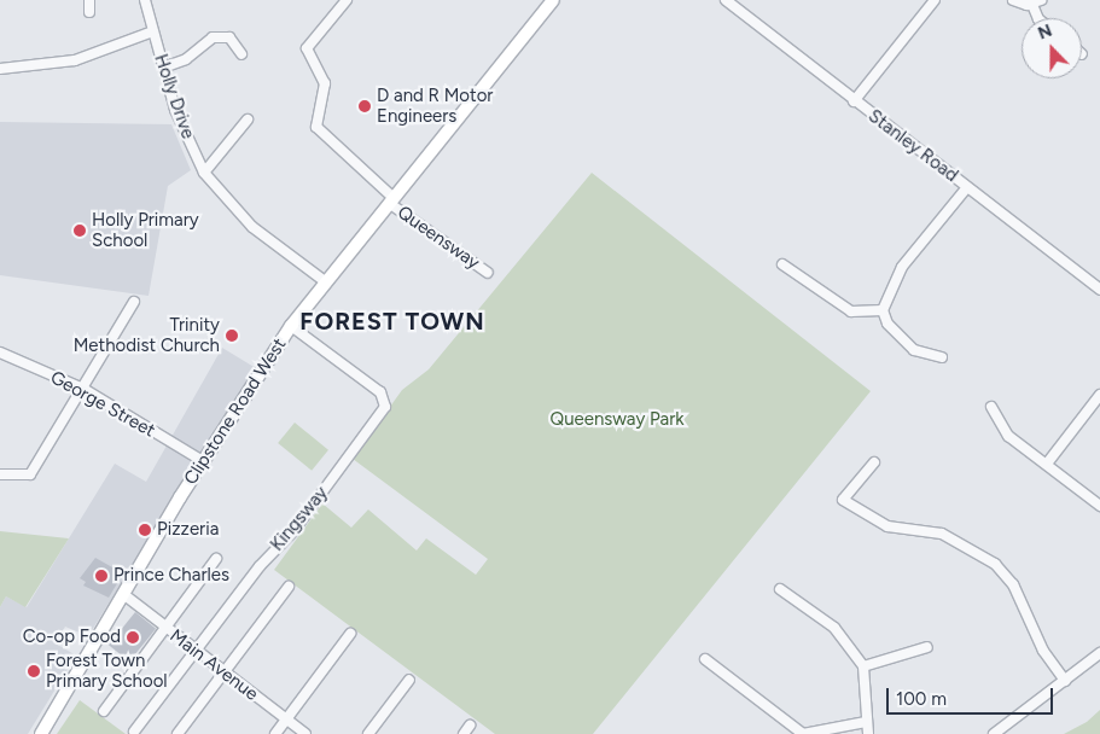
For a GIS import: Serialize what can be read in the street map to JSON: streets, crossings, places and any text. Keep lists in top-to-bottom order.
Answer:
{
  "streets": {
    "main road": ["Clipstone Road West"],
    "street": [
      "Holly Drive",
      "Stanley Road",
      "Queensway",
      "George Street",
      "Kingsway",
      "Main Avenue"
    ]
  },
  "crossings": [
    ["Holly Drive", "Clipstone Road West"],
    ["Queensway", "Clipstone Road West"],
    ["George Street", "Clipstone Road West"],
    ["Clipstone Road West", "Kingsway"],
    ["Clipstone Road West", "Main Avenue"],
    ["Kingsway", "Main Avenue"]
  ],
  "districts": ["FOREST TOWN"],
  "parks": ["Queensway Park"],
  "places": [
    "D and R Motor Engineers",
    "Holly Primary School",
    "Trinity Methodist Church",
    "Pizzeria",
    "Prince Charles",
    "Co-op Food",
    "Forest Town Primary School"
  ],
  "scale_bar": "100 m",
  "north": "top"
}
